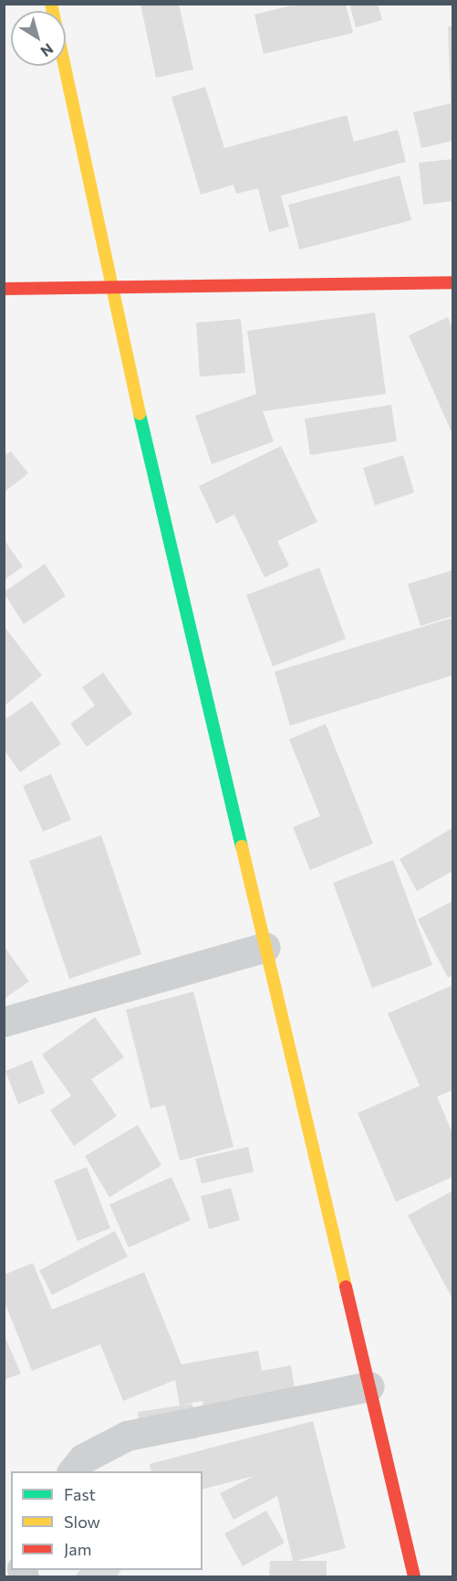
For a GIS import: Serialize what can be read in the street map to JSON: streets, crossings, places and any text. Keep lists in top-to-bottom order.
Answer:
{
  "legend": ["Fast", "Slow", "Jam"],
  "north": "bottom right"
}
